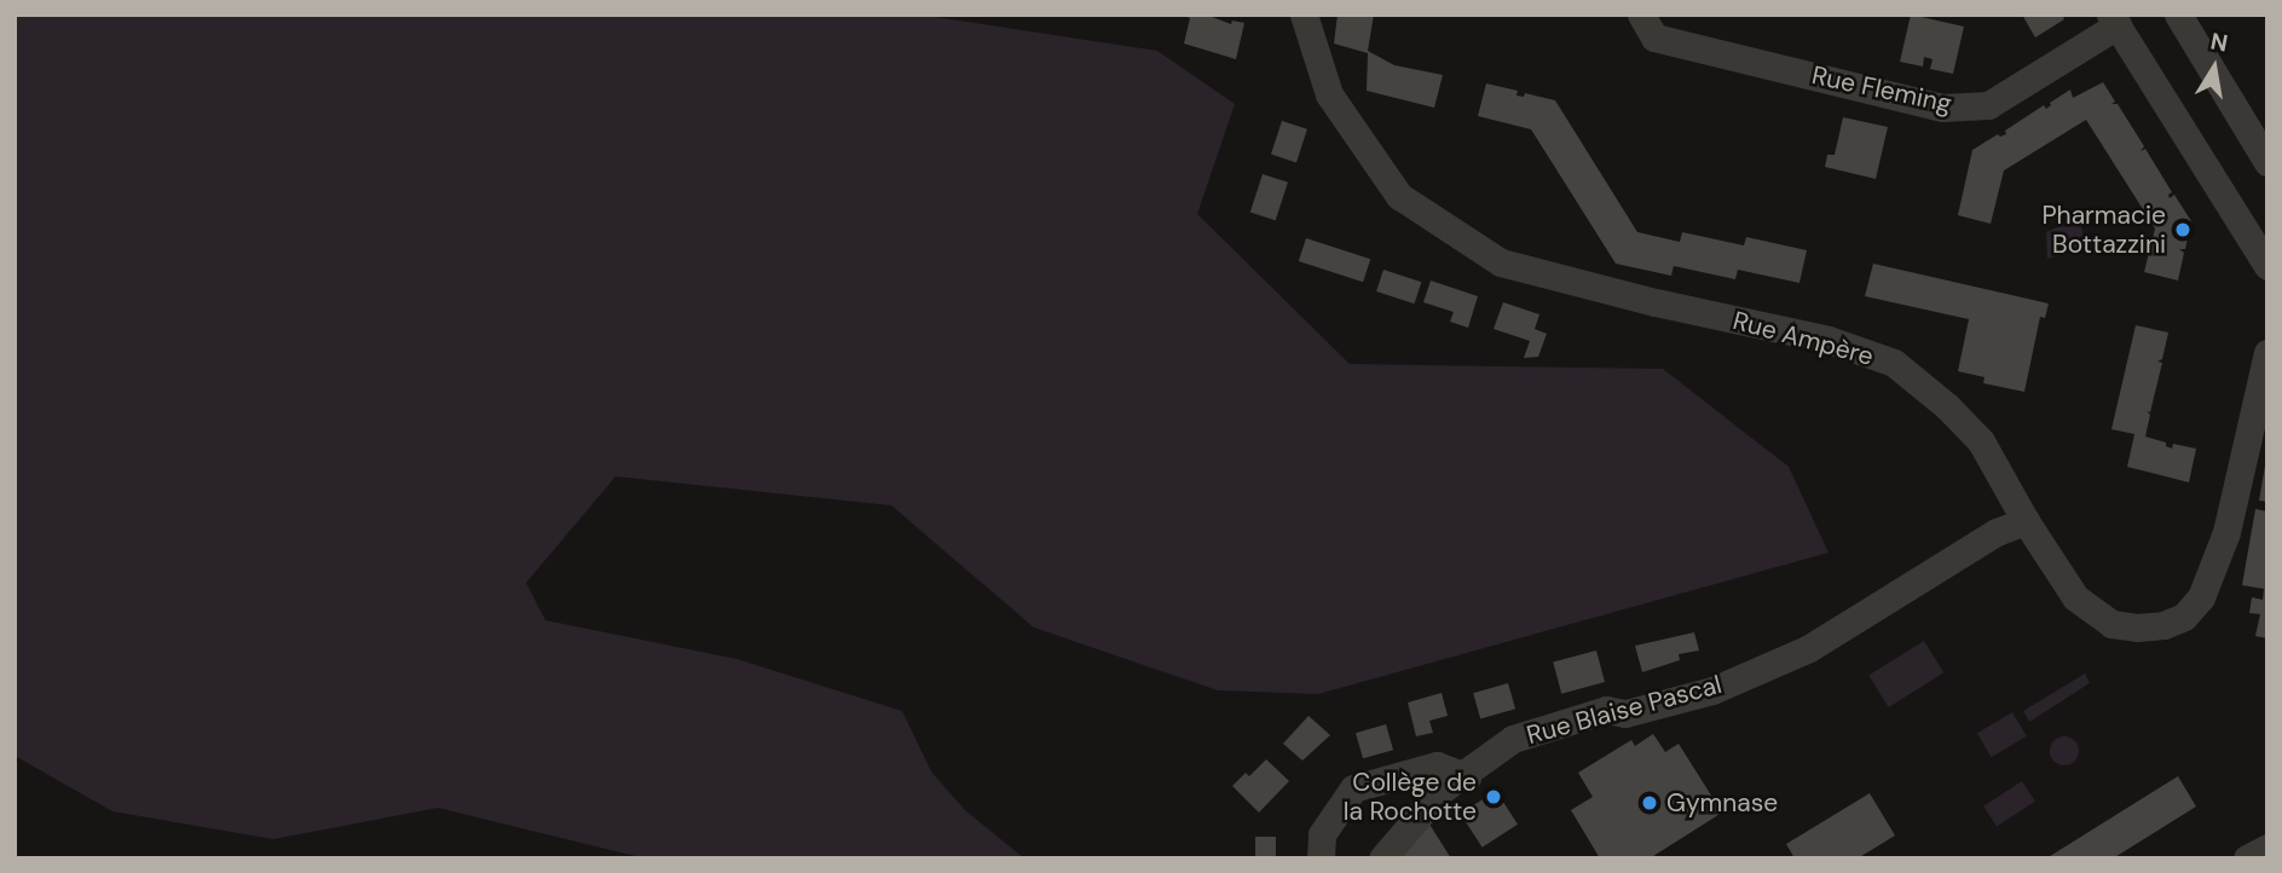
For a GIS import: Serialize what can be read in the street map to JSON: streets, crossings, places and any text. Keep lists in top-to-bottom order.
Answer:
{
  "streets": {
    "street": ["Rue Fleming", "Rue Ampère", "Rue Blaise Pascal"]
  },
  "crossings": [
    ["Rue Ampère", "Rue Blaise Pascal"]
  ],
  "places": ["Pharmacie Bottazzini", "Collège de la Rochotte", "Gymnase"],
  "north": "top"
}
